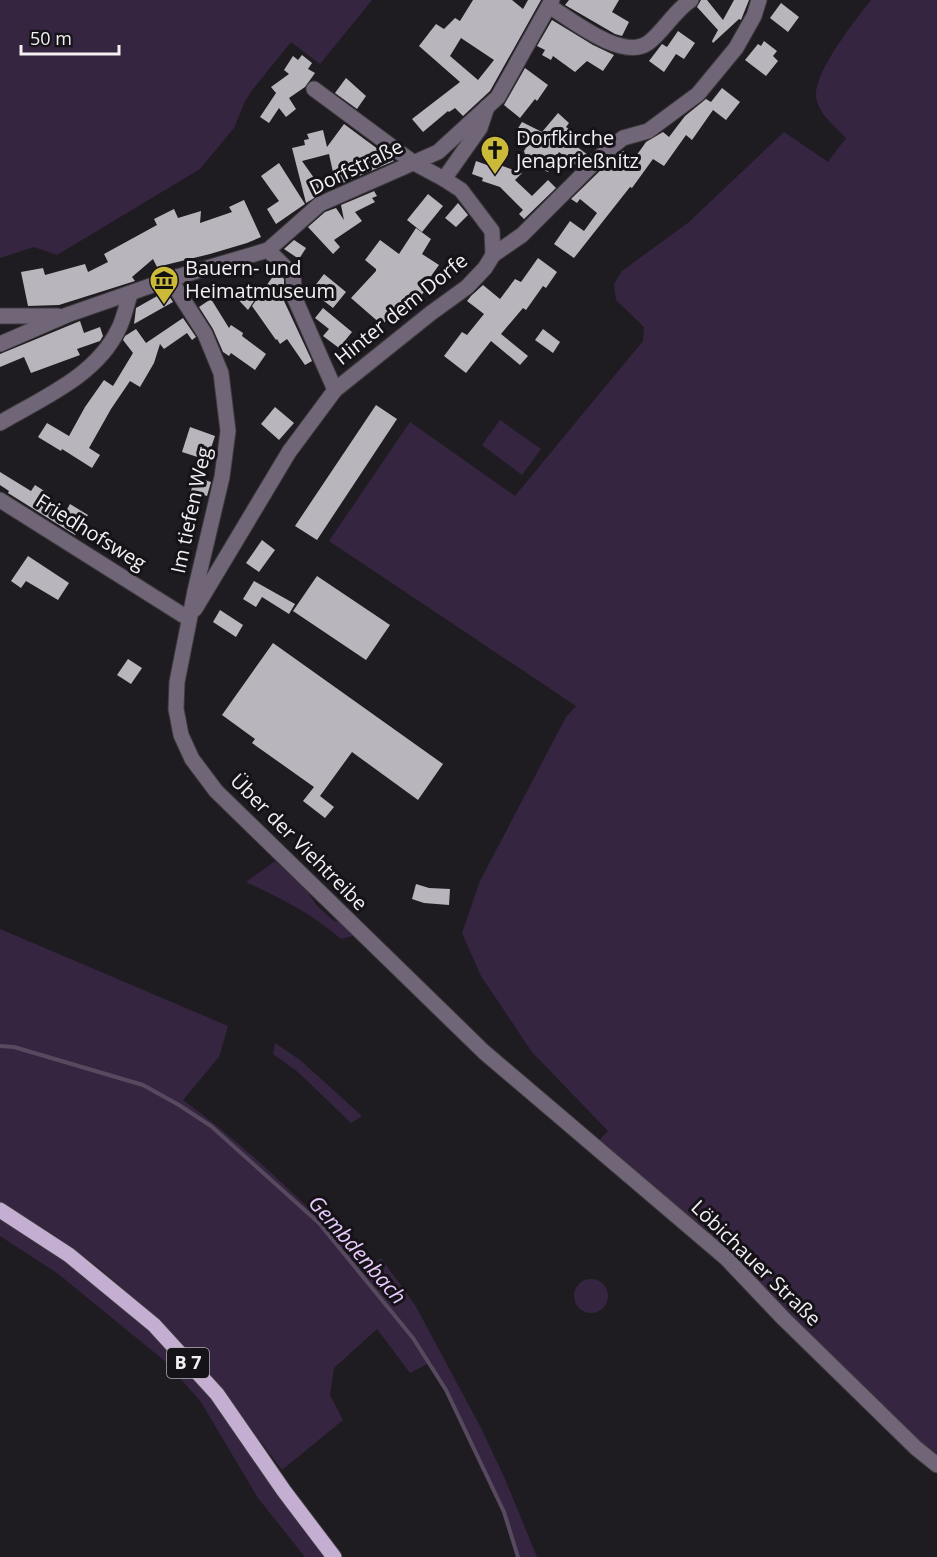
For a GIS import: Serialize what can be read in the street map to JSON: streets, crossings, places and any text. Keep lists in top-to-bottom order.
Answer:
{
  "streets": {
    "main road": ["B 7"],
    "street": [
      "Dorfstraße",
      "Hinter dem Dorfe",
      "Im tiefen Weg",
      "Friedhofsweg",
      "Über der Viehtreibe",
      "Löbichauer Straße"
    ]
  },
  "crossings": [
    ["Dorfstraße", "Im tiefen Weg"],
    ["Hinter dem Dorfe", "Im tiefen Weg"],
    ["Hinter dem Dorfe", "Friedhofsweg"],
    ["Hinter dem Dorfe", "Über der Viehtreibe"],
    ["Im tiefen Weg", "Friedhofsweg"],
    ["Im tiefen Weg", "Über der Viehtreibe"],
    ["Friedhofsweg", "Über der Viehtreibe"],
    ["Über der Viehtreibe", "Löbichauer Straße"]
  ],
  "water": ["Gembdenbach"],
  "places": {
    "church": ["Dorfkirche Jenaprießnitz"],
    "museum": ["Bauern- und Heimatmuseum"]
  },
  "scale_bar": "50 m"
}
